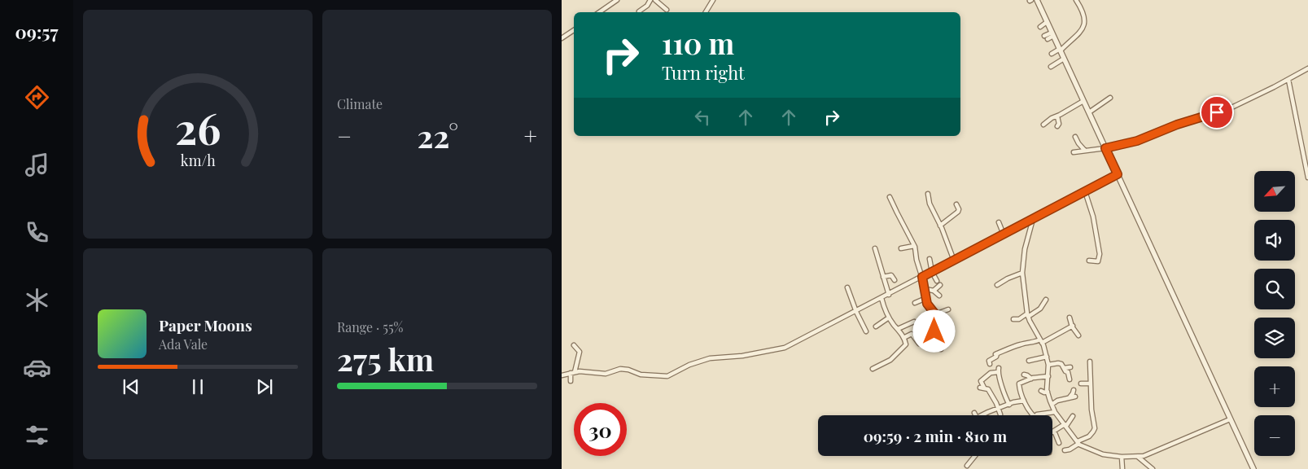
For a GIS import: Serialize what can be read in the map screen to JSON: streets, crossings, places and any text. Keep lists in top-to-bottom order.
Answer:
{
  "north": "bottom left",
  "page": {
    "tabs": "09:57",
    "tile": [
      "Climate",
      ["Range · 55%", "275 km"]
    ],
    "turn": ["110 m", "Turn right"],
    "heat": ["−", "22°", "+"],
    "map_buttons": ["+", "−"],
    "song": ["Paper Moons", "Ada Vale"],
    "limit": "30",
    "trip": "09:59 · 2 min · 810 m",
    "gauge": ["26", "km/h"]
  }
}
